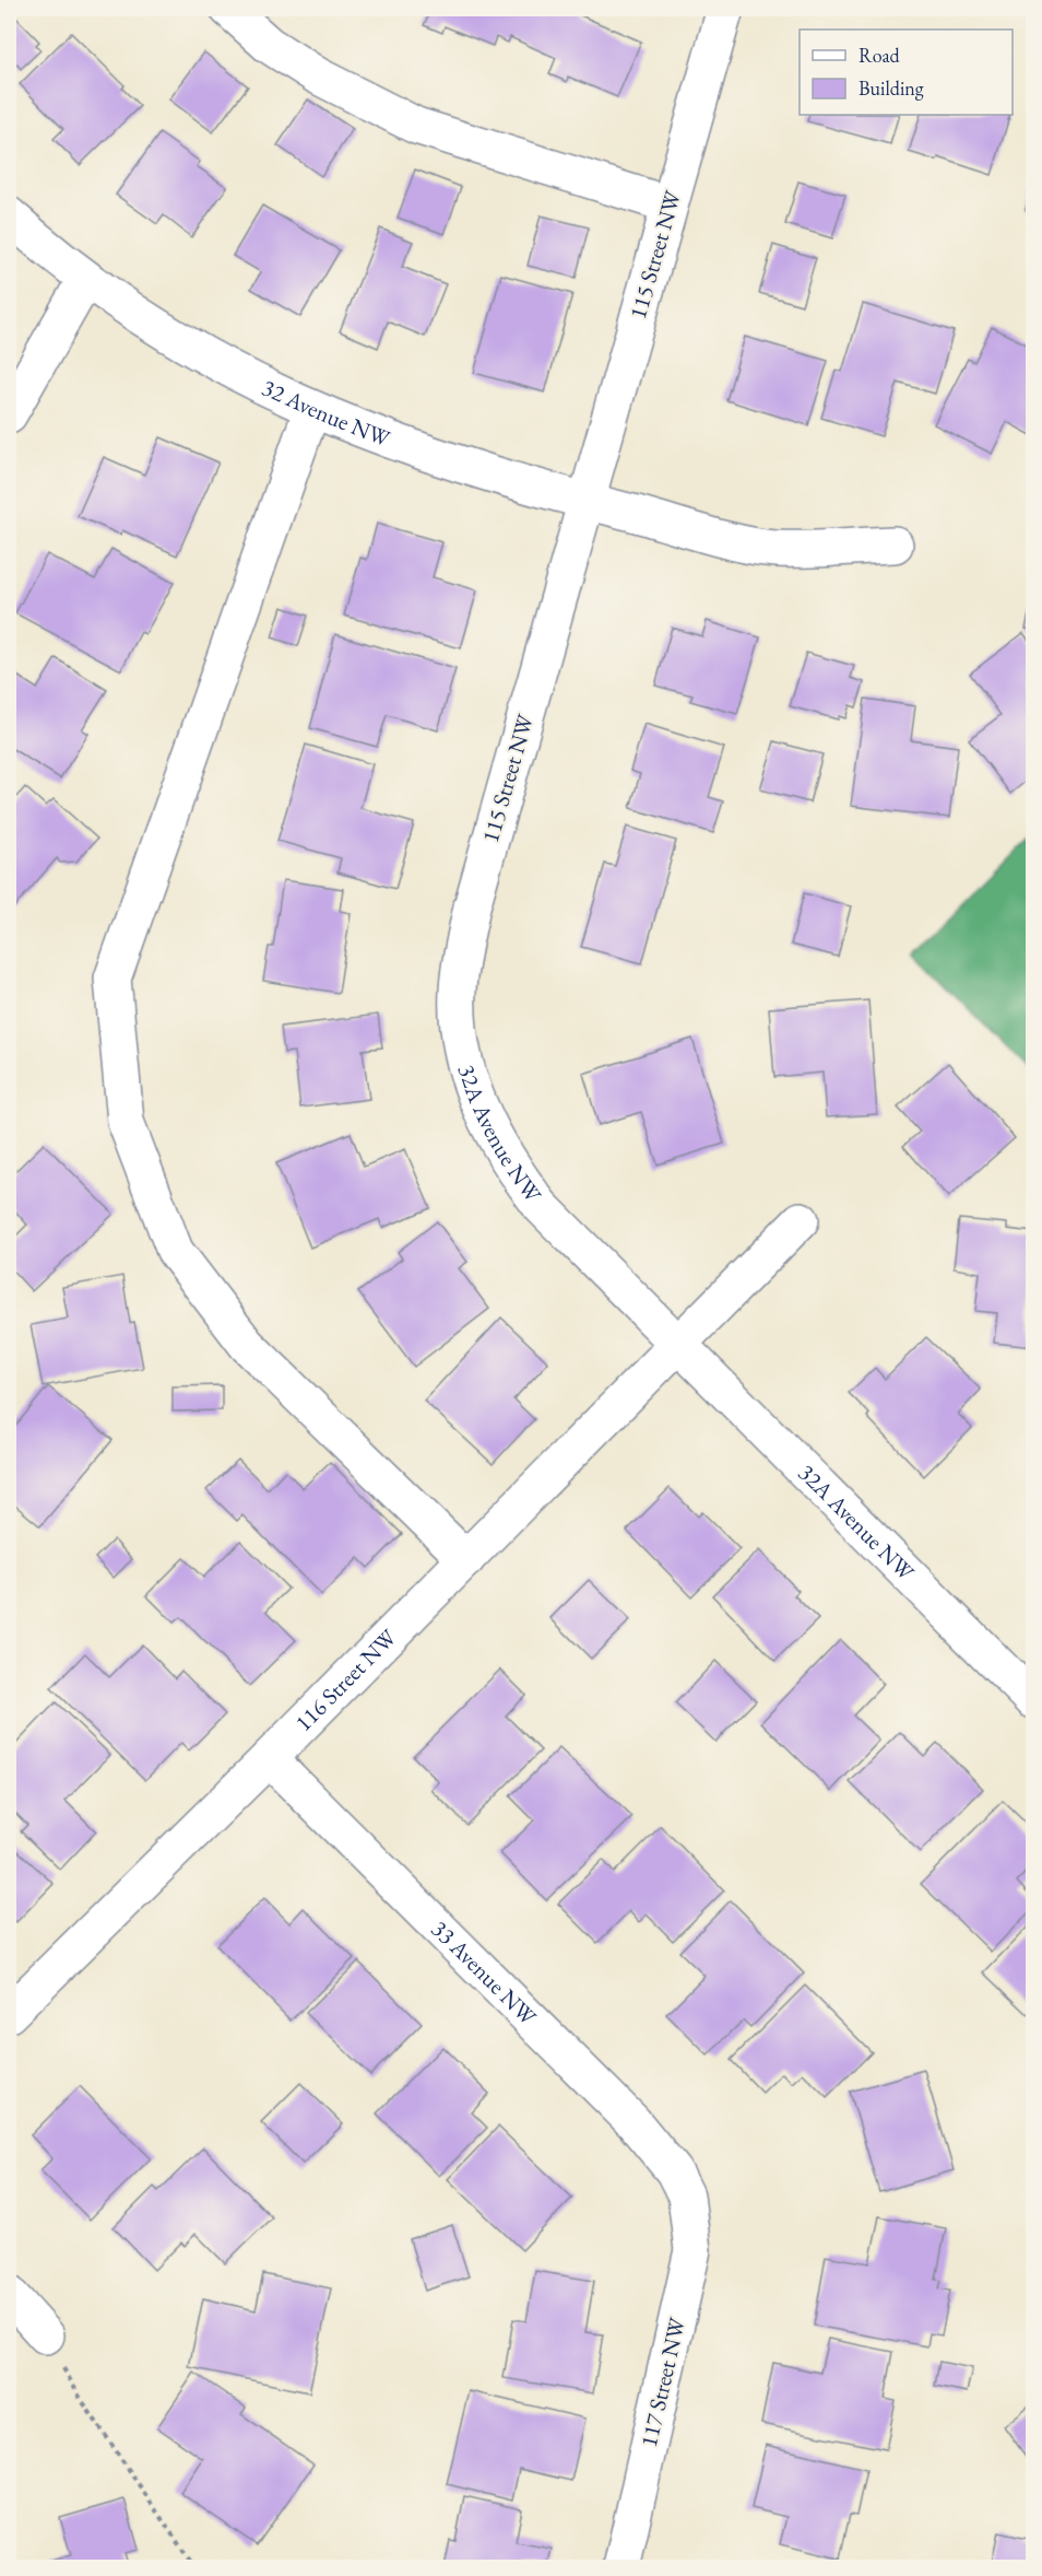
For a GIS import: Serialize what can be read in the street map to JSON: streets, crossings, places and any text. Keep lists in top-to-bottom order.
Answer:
{
  "streets": {
    "street": [
      "115 Street NW",
      "32 Avenue NW",
      "32A Avenue NW",
      "116 Street NW",
      "33 Avenue NW",
      "117 Street NW"
    ]
  },
  "crossings": [
    ["115 Street NW", "32 Avenue NW"],
    ["115 Street NW", "32A Avenue NW"],
    ["32A Avenue NW", "116 Street NW"],
    ["116 Street NW", "33 Avenue NW"],
    ["33 Avenue NW", "117 Street NW"]
  ],
  "legend": ["Road", "Building"]
}
